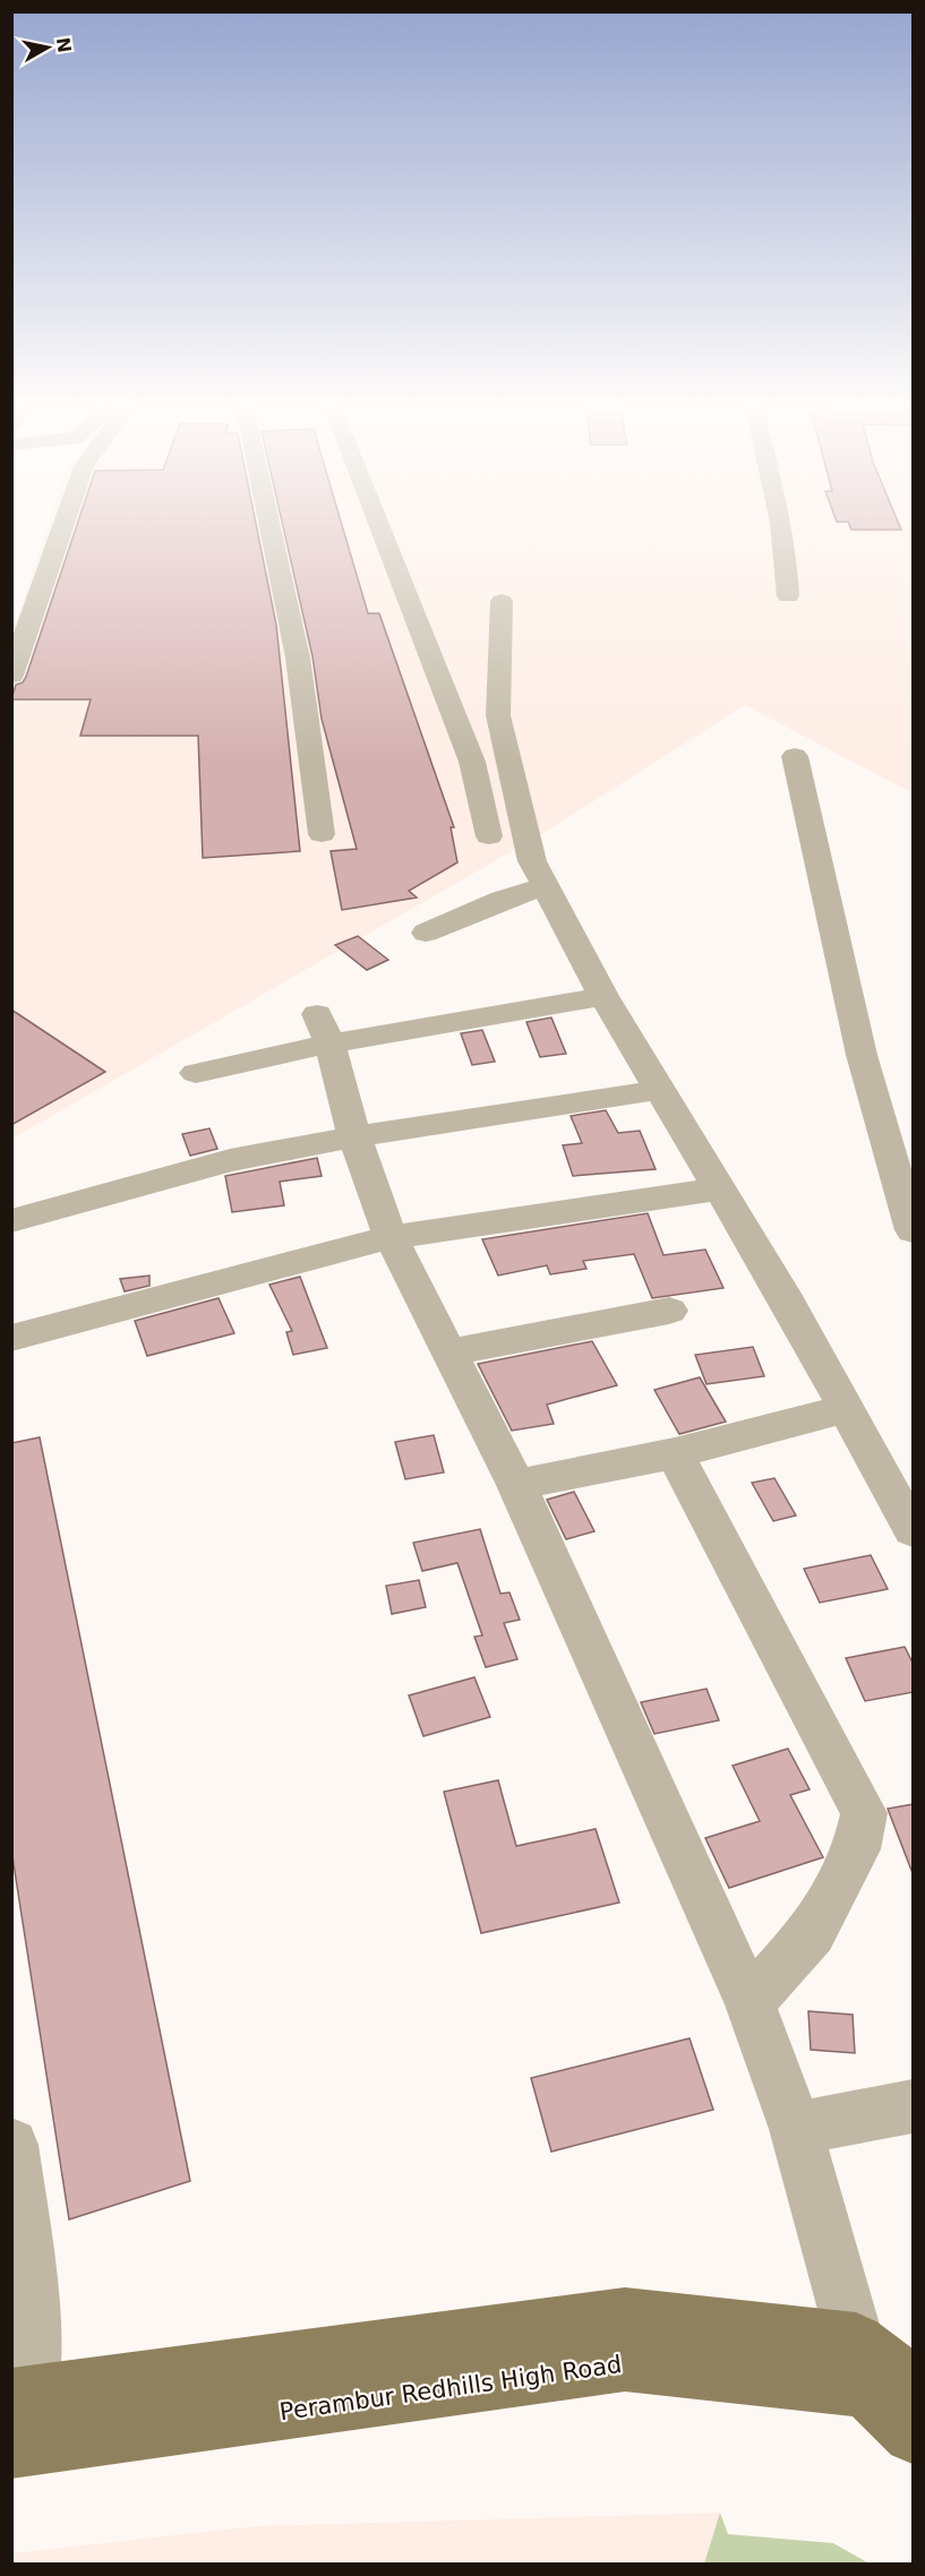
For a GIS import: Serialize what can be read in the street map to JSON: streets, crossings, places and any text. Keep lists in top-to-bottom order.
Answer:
{
  "streets": {
    "main road": ["Perambur Redhills High Road"]
  },
  "north": "right"
}
